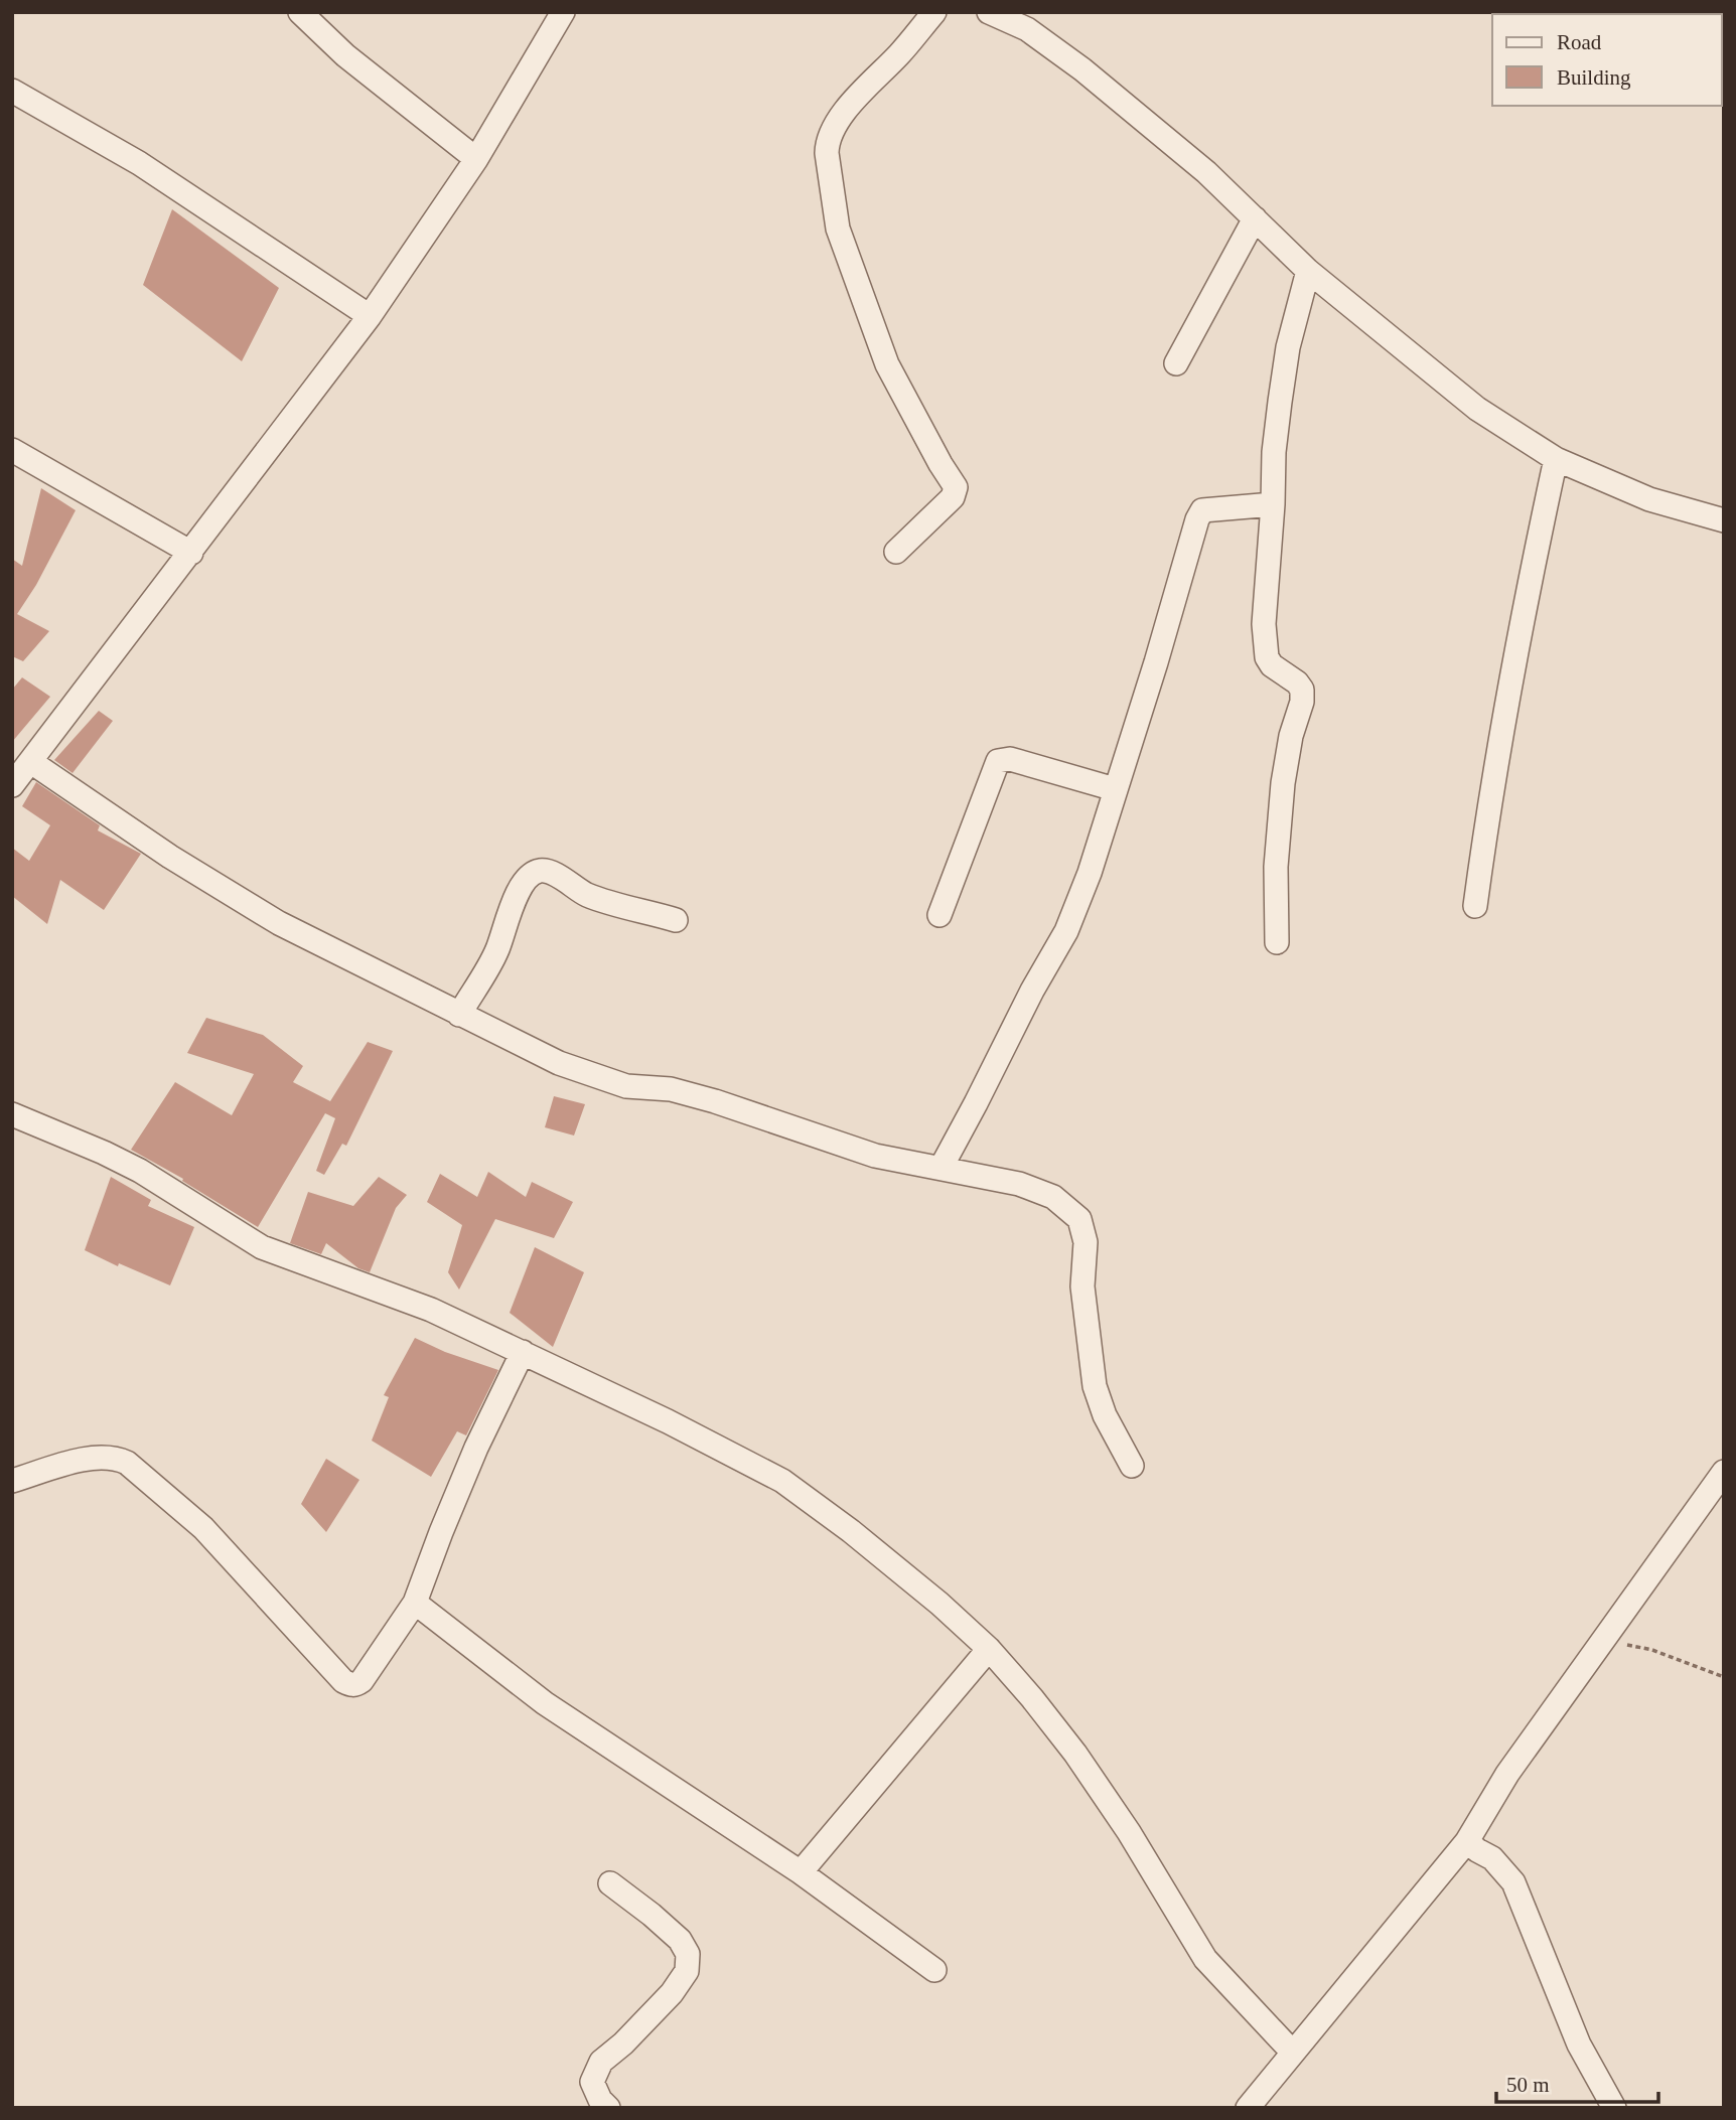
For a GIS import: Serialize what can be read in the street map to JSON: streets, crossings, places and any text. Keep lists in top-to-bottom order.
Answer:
{
  "legend": ["Road", "Building"],
  "scale_bar": "50 m"
}
